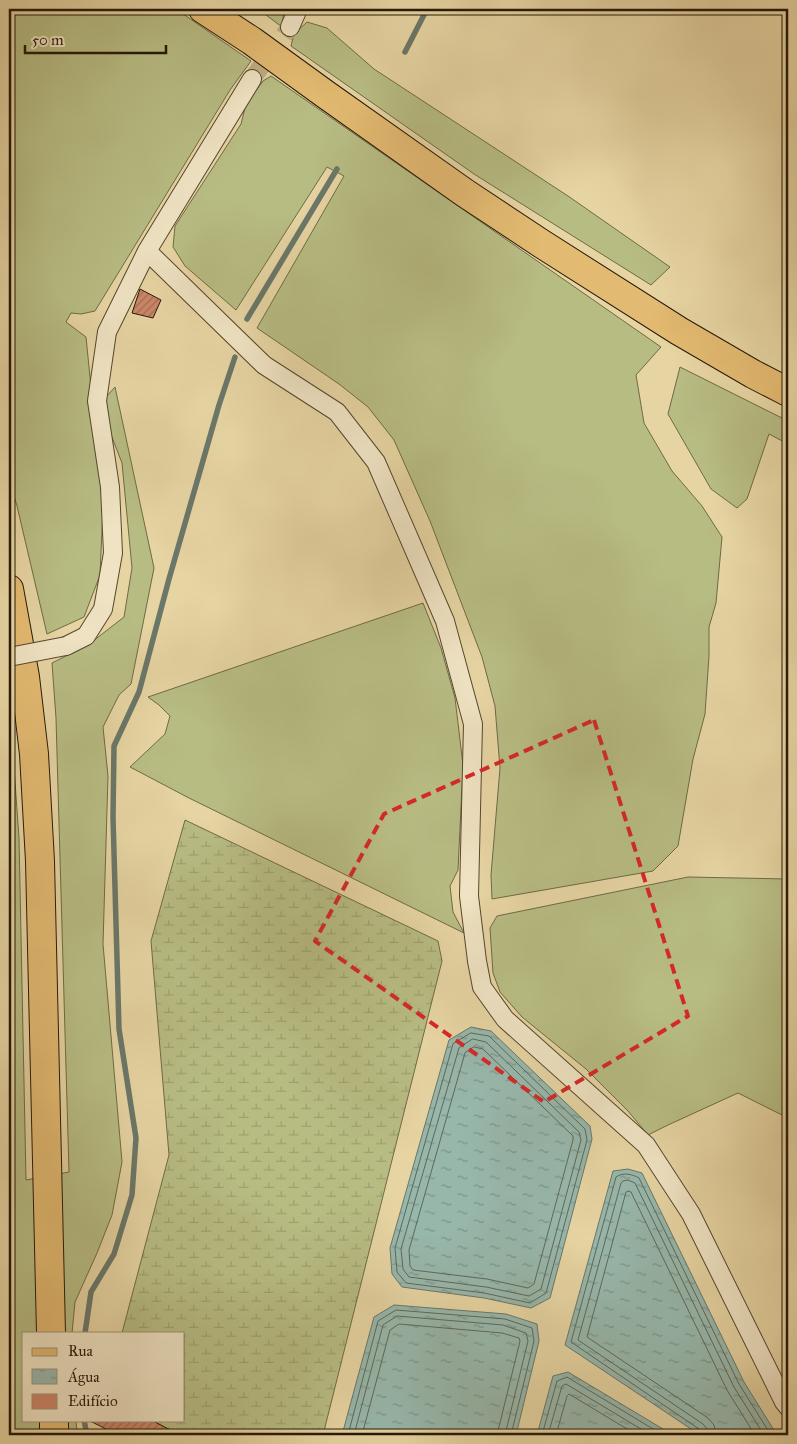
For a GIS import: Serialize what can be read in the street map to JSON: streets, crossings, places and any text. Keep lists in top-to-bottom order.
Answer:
{
  "legend": ["Rua", "Água", "Edifício"],
  "scale_bar": "50 m"
}
